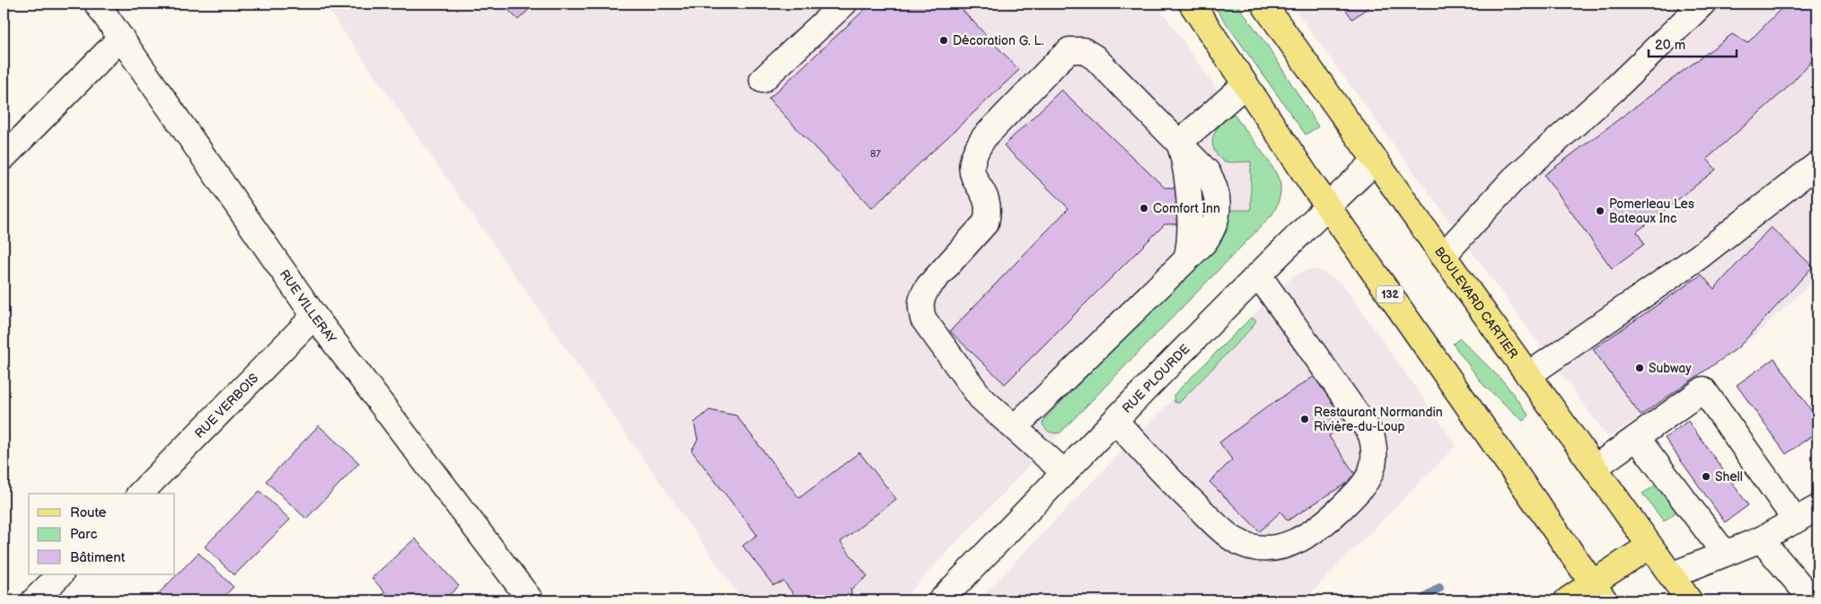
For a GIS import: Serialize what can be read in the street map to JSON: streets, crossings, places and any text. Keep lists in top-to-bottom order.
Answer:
{
  "streets": {
    "main road": ["132", "BOULEVARD CARTIER"],
    "street": ["RUE VILLERAY", "RUE PLOURDE", "RUE VERBOIS"]
  },
  "crossings": [
    ["132", "RUE PLOURDE"],
    ["BOULEVARD CARTIER", "RUE PLOURDE"],
    ["RUE VILLERAY", "RUE VERBOIS"]
  ],
  "places": [
    "Décoration G. L.",
    "Comfort Inn",
    "Pomerleau Les Bateaux Inc",
    "Subway",
    "Restaurant Normandin Rivière-du-Loup",
    "Shell"
  ],
  "house_numbers": ["87"],
  "legend": ["Route", "Parc", "Bâtiment"],
  "scale_bar": "20 m"
}
